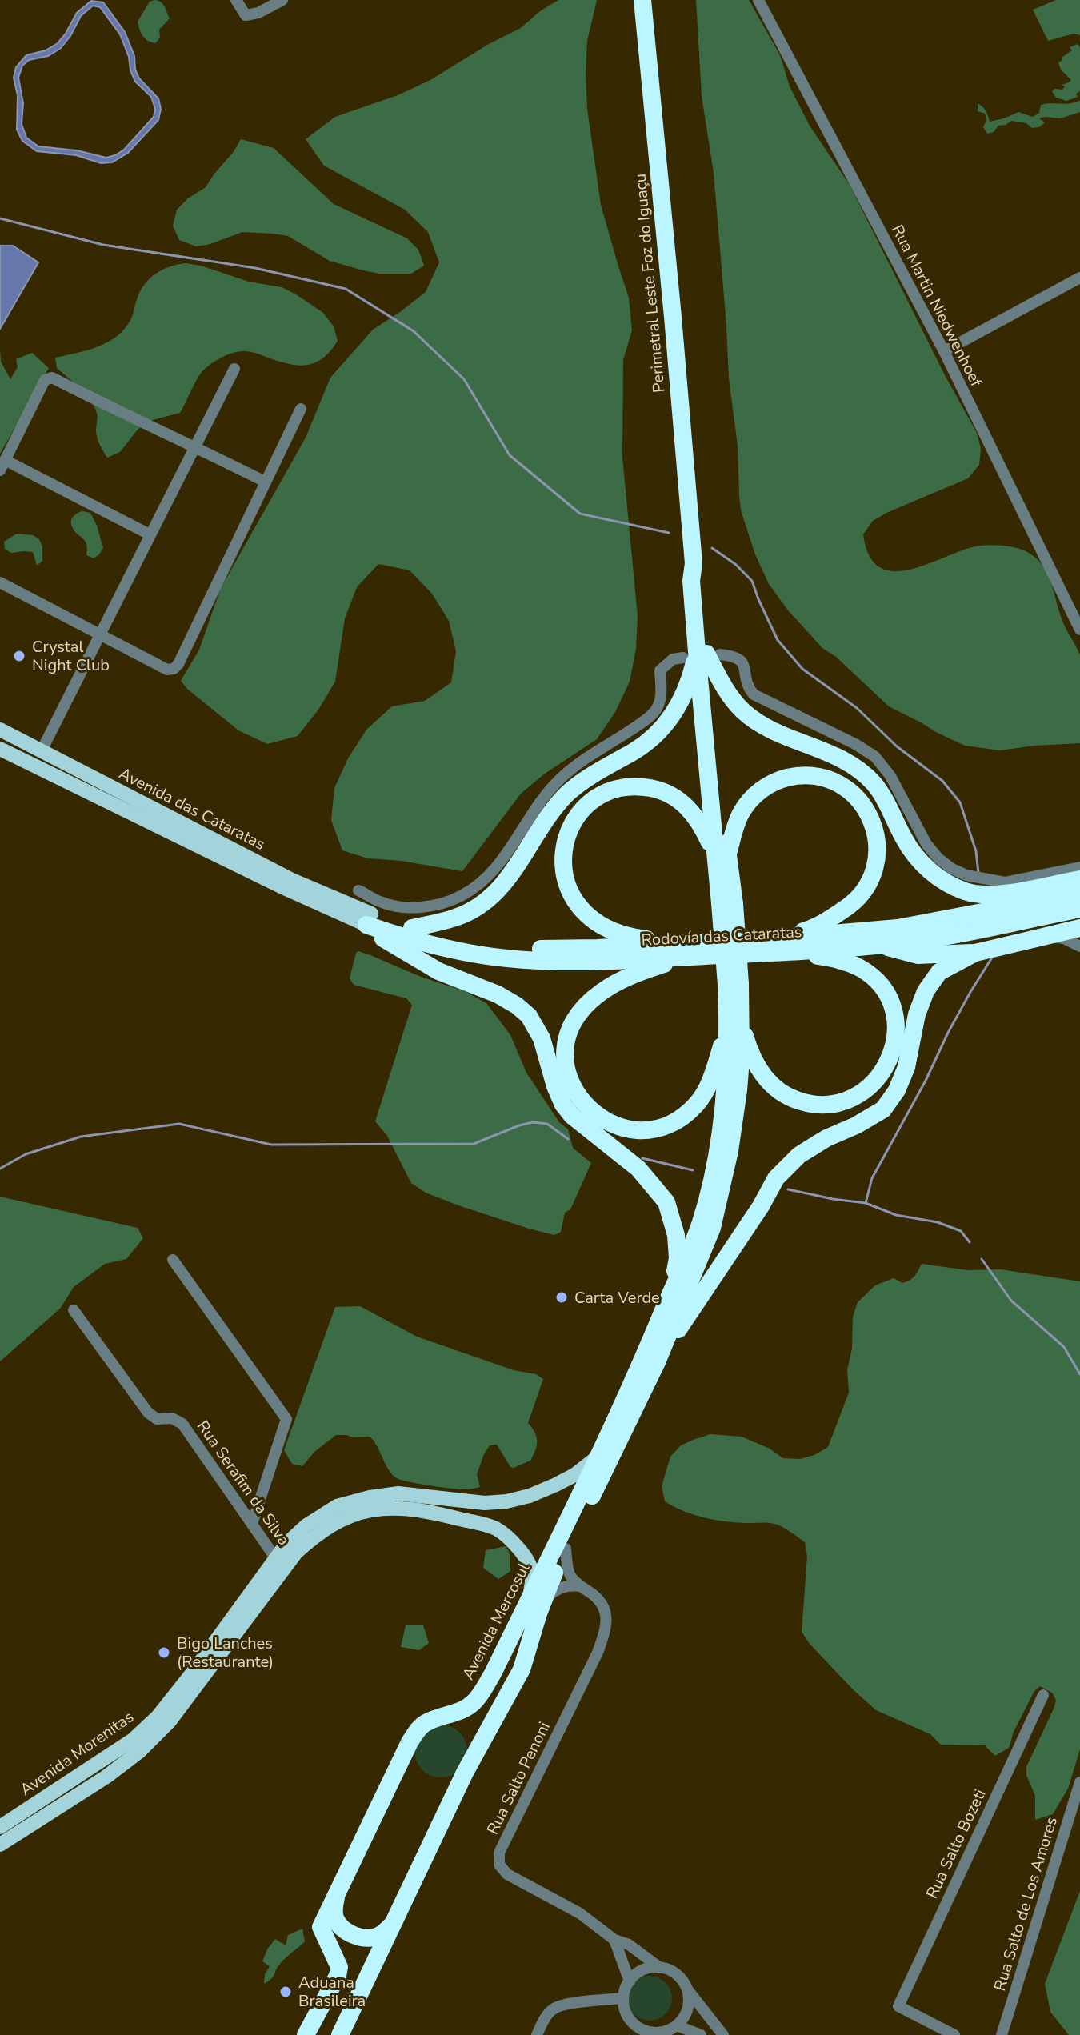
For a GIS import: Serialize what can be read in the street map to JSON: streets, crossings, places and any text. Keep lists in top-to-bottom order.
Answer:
{
  "streets": {
    "highway": ["Perimetral Leste Foz do Iguaçu", "Rodovía das Cataratas", "Avenida Mercosul"],
    "main road": ["Avenida das Cataratas", "Avenida Morenitas"],
    "street": [
      "Rua Martin Niedwenhoef",
      "Rua Serafim da Silva",
      "Rua Salto Penoni",
      "Rua Salto Bozeti",
      "Rua Salto de Los Amores"
    ]
  },
  "crossings": [
    ["Avenida das Cataratas", "Rodovía das Cataratas"],
    ["Rua Serafim da Silva", "Avenida Morenitas"],
    ["Avenida Mercosul", "Avenida Morenitas"],
    ["Avenida Mercosul", "Rua Salto Penoni"]
  ],
  "places": [
    "Crystal Night Club",
    "Carta Verde",
    "Bigo Lanches (Restaurante)",
    "Aduana Brasileira"
  ]
}
